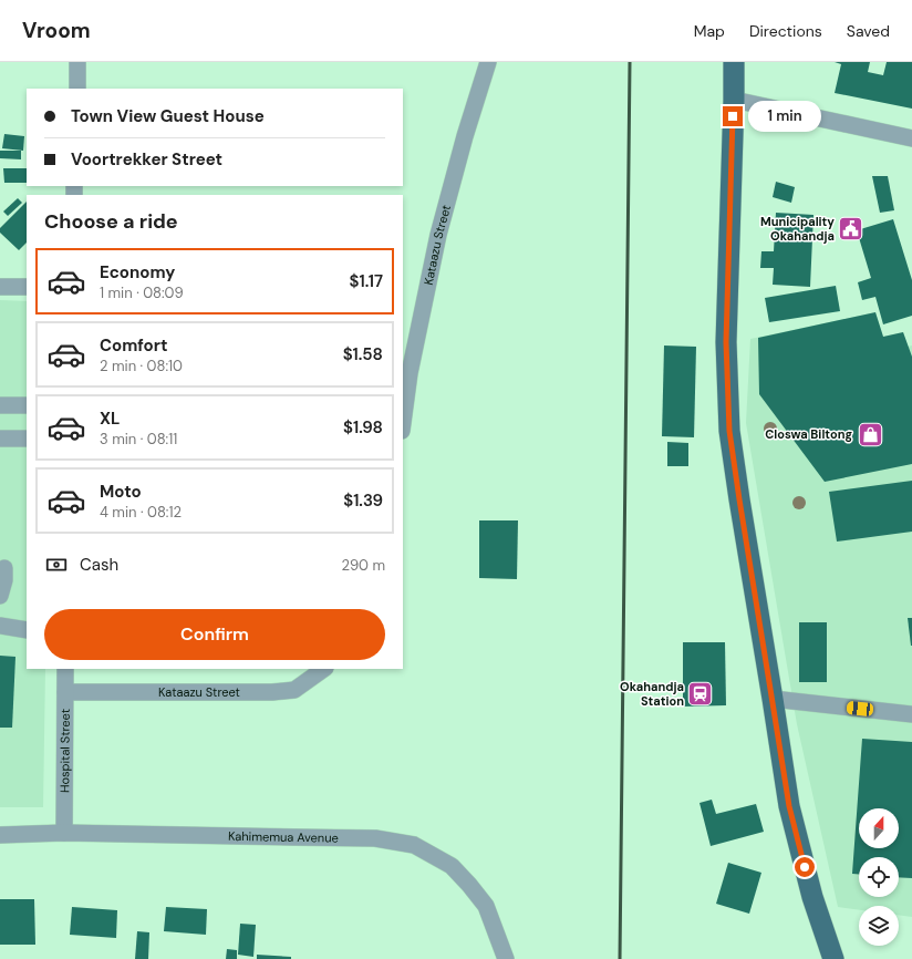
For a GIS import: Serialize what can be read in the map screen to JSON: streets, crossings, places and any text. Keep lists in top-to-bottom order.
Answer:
{
  "streets": {
    "street": ["Kataazu Street", "Hospital Street", "Kahimemua Avenue"]
  },
  "crossings": [
    ["Kataazu Street", "Hospital Street"],
    ["Hospital Street", "Kahimemua Avenue"]
  ],
  "places": {
    "public building": ["Municipality Okahandja"],
    "shop": ["Closwa Biltong"],
    "station": ["Okahandja Station"]
  },
  "north": "top",
  "page": {
    "header": "Vroom",
    "nav": ["Map", "Directions", "Saved"],
    "banner": ["Town View Guest House", "Voortrekker Street"],
    "bubble": "1 min",
    "heading": "Choose a ride",
    "list": [
      {
        "name": "Economy",
        "note": "1 min · 08:09",
        "value": "$1.17"
      },
      {
        "name": "Comfort",
        "note": "2 min · 08:10",
        "value": "$1.58"
      },
      {
        "name": "XL",
        "note": "3 min · 08:11",
        "value": "$1.98"
      },
      {
        "name": "Moto",
        "note": "4 min · 08:12",
        "value": "$1.39"
      }
    ],
    "pay": ["Cash", "290 m"],
    "buttons": "Confirm"
  }
}
